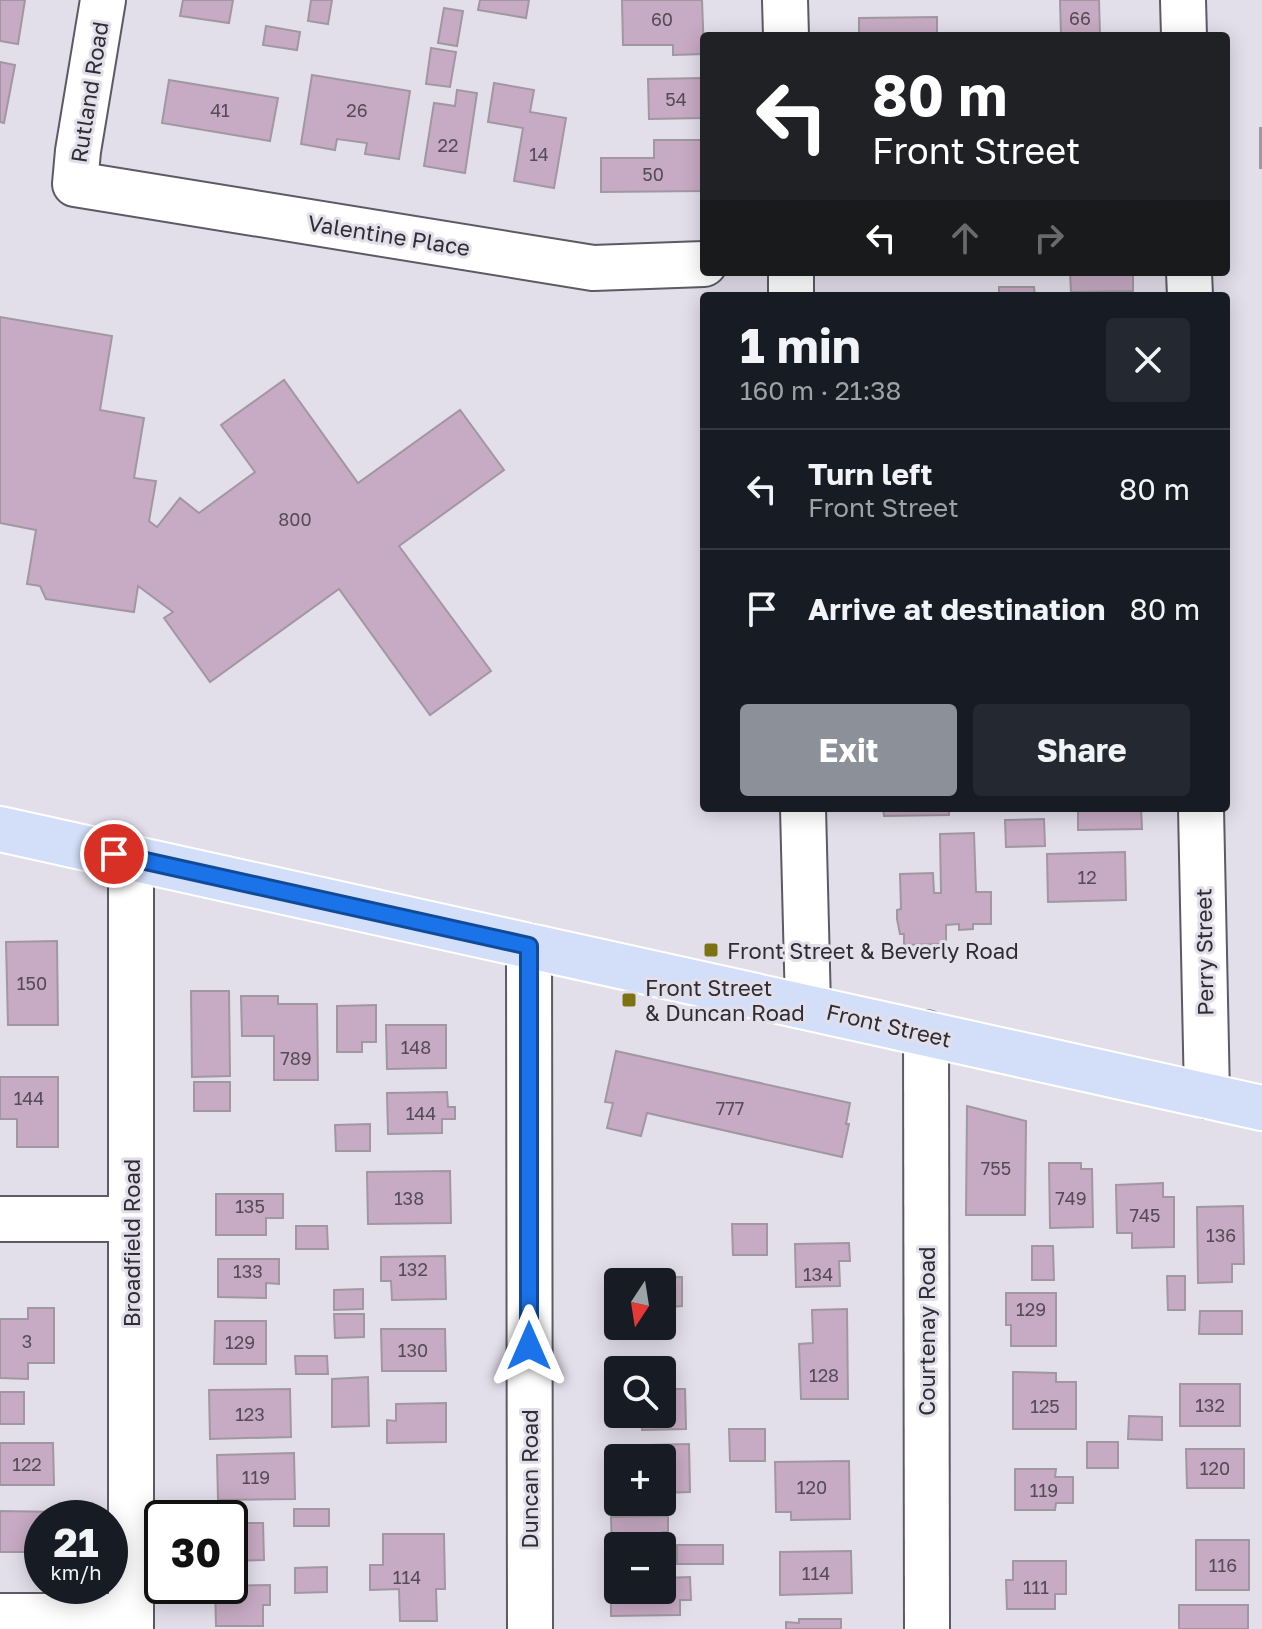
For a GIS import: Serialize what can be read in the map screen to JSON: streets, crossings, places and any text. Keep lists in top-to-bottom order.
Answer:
{
  "streets": {
    "main road": ["Front Street"],
    "street": [
      "Rutland Road",
      "Valentine Place",
      "Perry Street",
      "Broadfield Road",
      "Courtenay Road",
      "Duncan Road"
    ]
  },
  "crossings": [
    ["Rutland Road", "Valentine Place"],
    ["Perry Street", "Front Street"],
    ["Front Street", "Broadfield Road"],
    ["Front Street", "Courtenay Road"],
    ["Front Street", "Duncan Road"]
  ],
  "places": {
    "transit": ["Front Street & Beverly Road", "Front Street & Duncan Road"]
  },
  "house_numbers": [
    "66",
    "60",
    "54",
    "41",
    "26",
    "22",
    "14",
    "50",
    "800",
    "12",
    "150",
    "148",
    "789",
    "144",
    "777",
    "144",
    "755",
    "138",
    "749",
    "135",
    "745",
    "136",
    "132",
    "133",
    "134",
    "129",
    "3",
    "129",
    "130",
    "128",
    "132",
    "125",
    "123",
    "122",
    "120",
    "119",
    "120",
    "119",
    "116",
    "114",
    "114",
    "111"
  ],
  "north": "bottom",
  "page": {
    "turn": ["80 m", "Front Street"],
    "heading": ["1 min", "160 m · 21:38"],
    "list": [
      {
        "name": "Turn left",
        "note": "Front Street",
        "value": "80 m"
      },
      {
        "name": "Arrive at destination",
        "value": "80 m"
      }
    ],
    "buttons": ["Exit", "Share"],
    "map_buttons": ["+", "−"],
    "speed": "21 km/h",
    "limit": "30"
  }
}
